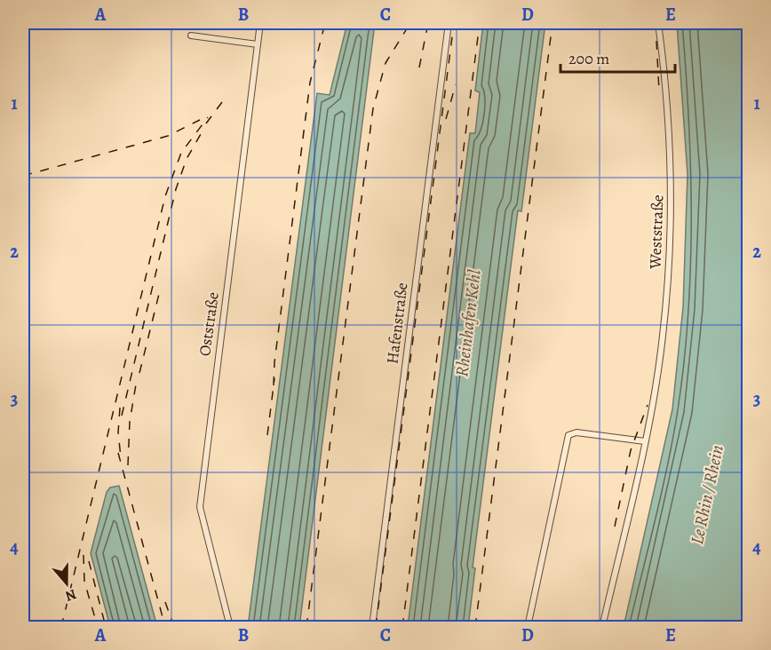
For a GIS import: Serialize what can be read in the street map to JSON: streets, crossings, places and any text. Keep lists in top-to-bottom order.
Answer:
{
  "streets": {
    "street": ["Weststraße", "Hafenstraße", "Oststraße"]
  },
  "water": ["Rheinhafen Kehl", "Le Rhin / Rhein"],
  "scale_bar": "200 m",
  "north": "bottom",
  "grid": {
    "columns": [
      "A",
      "B",
      "C",
      "D",
      "E"
    ],
    "rows": [
      "1",
      "2",
      "3",
      "4"
    ]
  }
}
